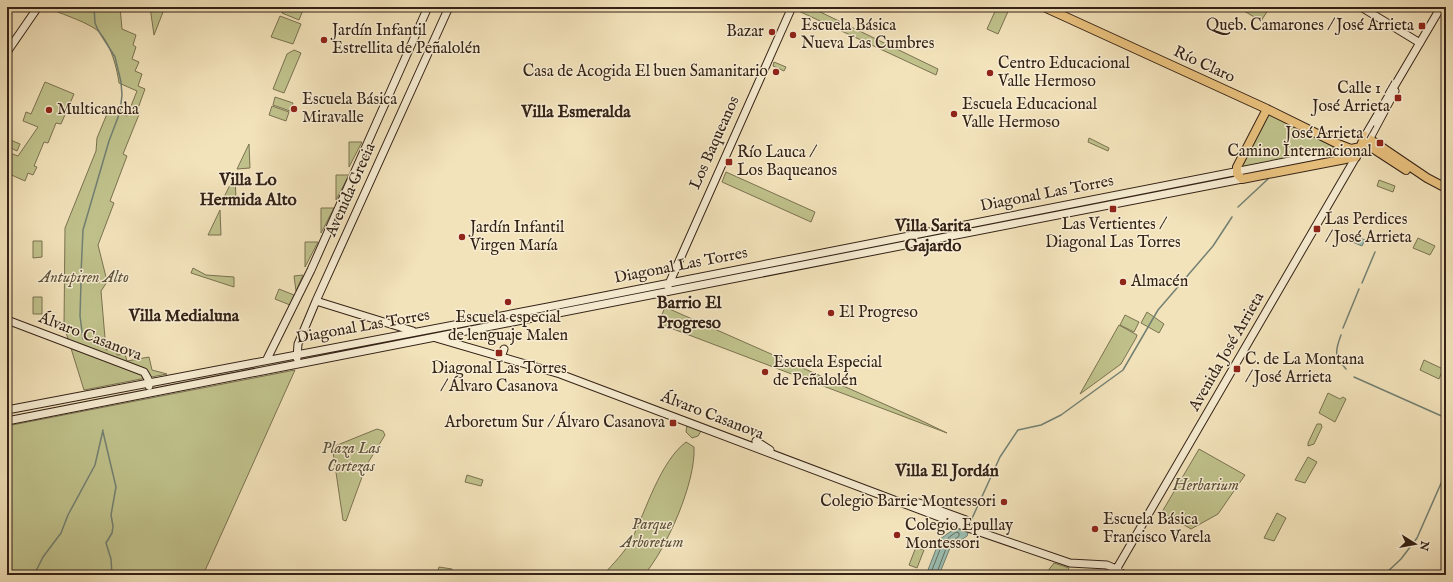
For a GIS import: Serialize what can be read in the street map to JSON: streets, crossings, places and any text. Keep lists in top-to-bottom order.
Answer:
{
  "streets": {
    "main road": [
      "Río Claro",
      "Los Baqueanos",
      "Avenida Grecia",
      "Diagonal Las Torres",
      "Álvaro Casanova",
      "Avenida José Arrieta"
    ]
  },
  "crossings": [
    ["Río Claro", "Diagonal Las Torres"],
    ["Los Baqueanos", "Diagonal Las Torres"],
    ["Avenida Grecia", "Diagonal Las Torres"],
    ["Avenida Grecia", "Álvaro Casanova"],
    ["Diagonal Las Torres", "Álvaro Casanova"],
    ["Diagonal Las Torres", "Avenida José Arrieta"],
    ["Álvaro Casanova", "Avenida José Arrieta"]
  ],
  "districts": [
    "Villa Esmeralda",
    "Villa Lo Hermida Alto",
    "Villa Sarita Gajardo",
    "Barrio El Progreso",
    "Villa Medialuna",
    "Villa El Jordán"
  ],
  "parks": [
    "Antupiren Alto",
    "Plaza Las Cortezas",
    "Herbarium",
    "Parque Arboretum"
  ],
  "places": {
    "transit": [
      "Queb. Camarones / José Arrieta",
      "Calle 1 / José Arrieta",
      "José Arrieta / Camino Internacional",
      "Río Lauca / Los Baqueanos",
      "Las Vertientes / Diagonal Las Torres",
      "Las Perdices / José Arrieta",
      "Diagonal Las Torres / Álvaro Casanova",
      "C. de La Montana / José Arrieta",
      "Arboretum Sur / Álvaro Casanova"
    ],
    "other": [
      "Bazar",
      "Escuela Básica Nueva Las Cumbres",
      "Jardín Infantil Estrellita de Peñalolén",
      "Casa de Acogida El buen Samanitario",
      "Centro Educacional Valle Hermoso",
      "Escuela Básica Miravalle",
      "Multicancha",
      "Escuela Educacional Valle Hermoso",
      "Jardín Infantil Virgen María",
      "Almacén",
      "Escuela especial de lenguaje Malen",
      "El Progreso",
      "Escuela Especial de Peñalolén",
      "Colegio Barrie Montessori",
      "Escuela Básica Francisco Varela",
      "Colegio Epullay Montessori"
    ]
  },
  "north": "right"
}
